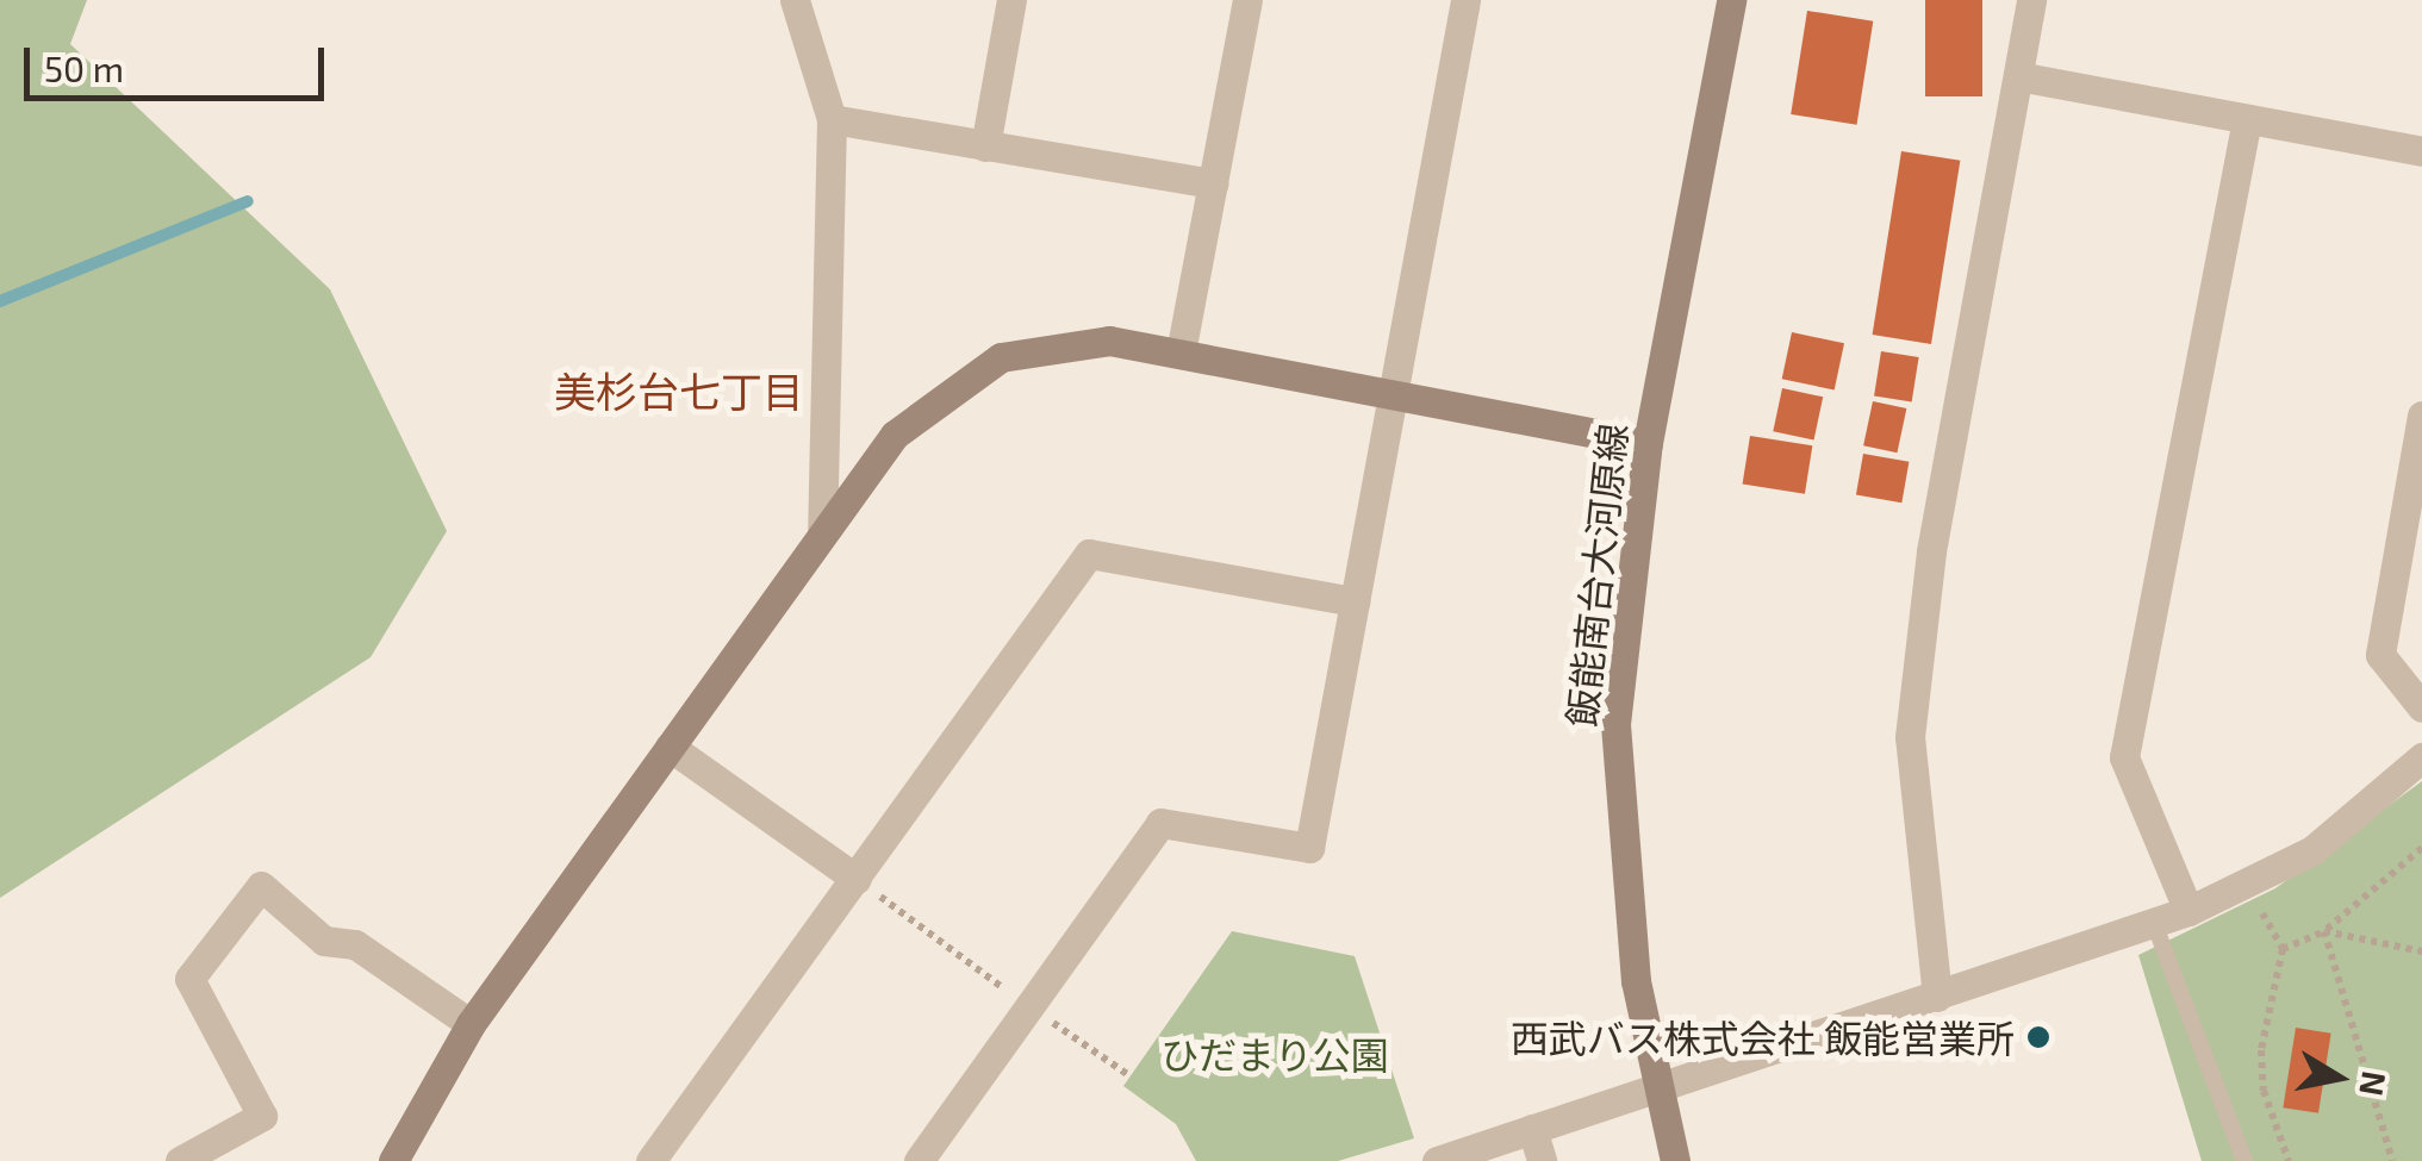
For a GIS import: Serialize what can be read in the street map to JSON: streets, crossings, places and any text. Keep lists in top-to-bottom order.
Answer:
{
  "streets": {
    "street": ["飯能南台大河原線"]
  },
  "districts": ["美杉台七丁目"],
  "parks": ["ひだまり公園"],
  "places": ["西武バス株式会社 飯能営業所"],
  "scale_bar": "50 m",
  "north": "right"
}
